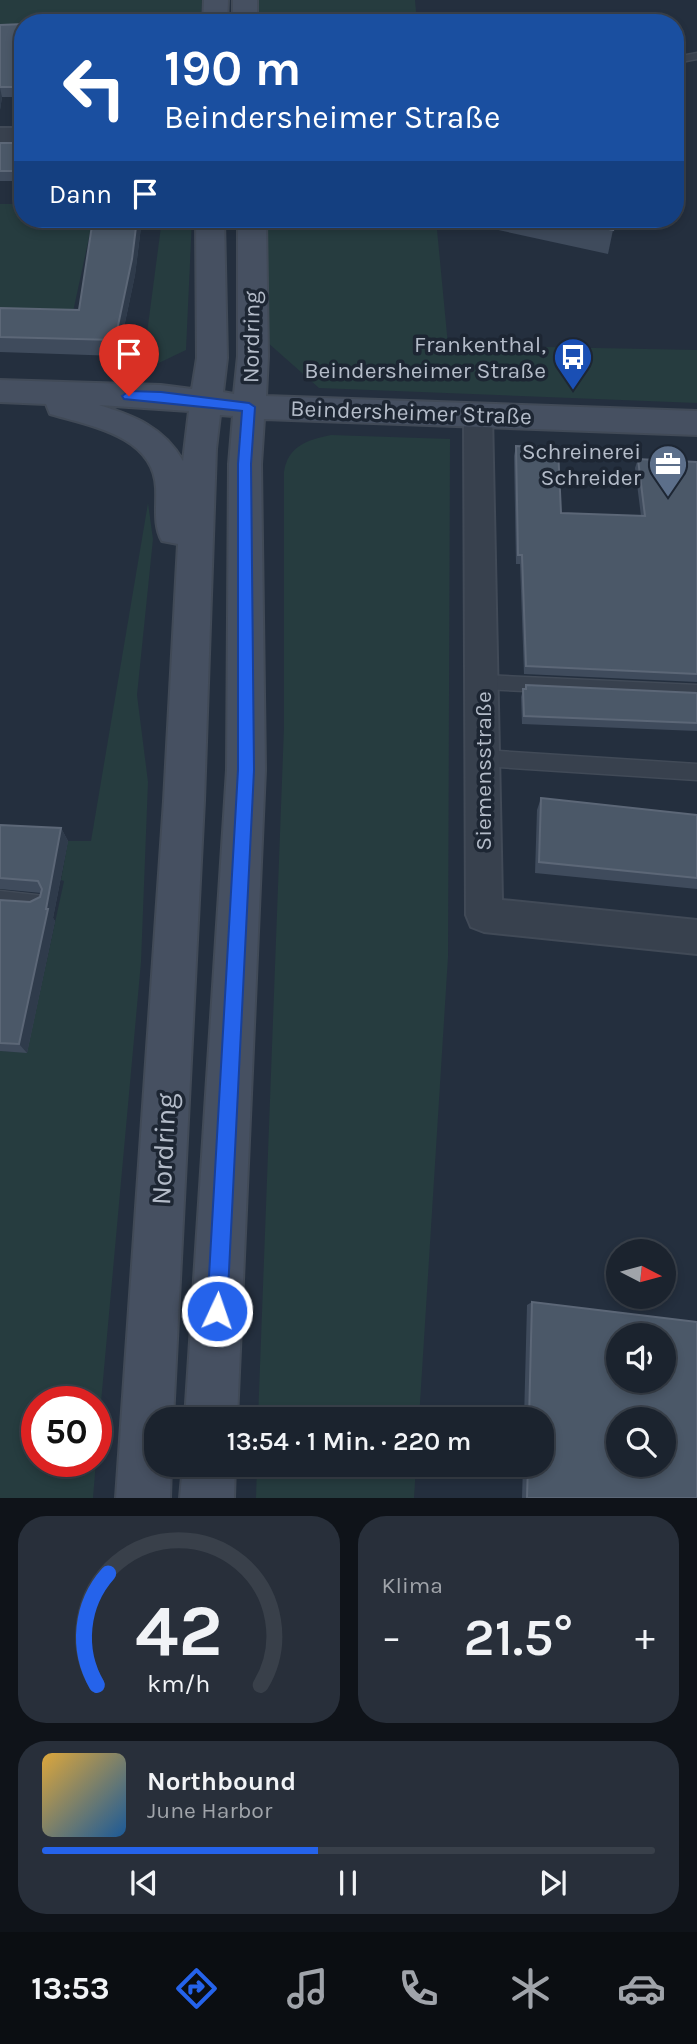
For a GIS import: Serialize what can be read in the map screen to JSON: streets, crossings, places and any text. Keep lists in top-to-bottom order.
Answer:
{
  "streets": {
    "main road": ["Nordring", "Beindersheimer Straße"],
    "street": ["Siemensstraße"]
  },
  "crossings": [
    ["Nordring", "Beindersheimer Straße"],
    ["Beindersheimer Straße", "Siemensstraße"]
  ],
  "places": {
    "bus stop": ["Frankenthal, Beindersheimer Straße"],
    "office": ["Schreinerei Schreider"]
  },
  "north": "right",
  "page": {
    "turn": ["190 m", "Beindersheimer Straße"],
    "then": "Dann",
    "limit": "50",
    "trip": "13:54 · 1 Min. · 220 m",
    "tile": "Klima",
    "heat": ["−", "21.5°", "+"],
    "song": ["Northbound", "June Harbor"],
    "tabs": "13:53",
    "gauge": ["42", "km/h"]
  }
}
